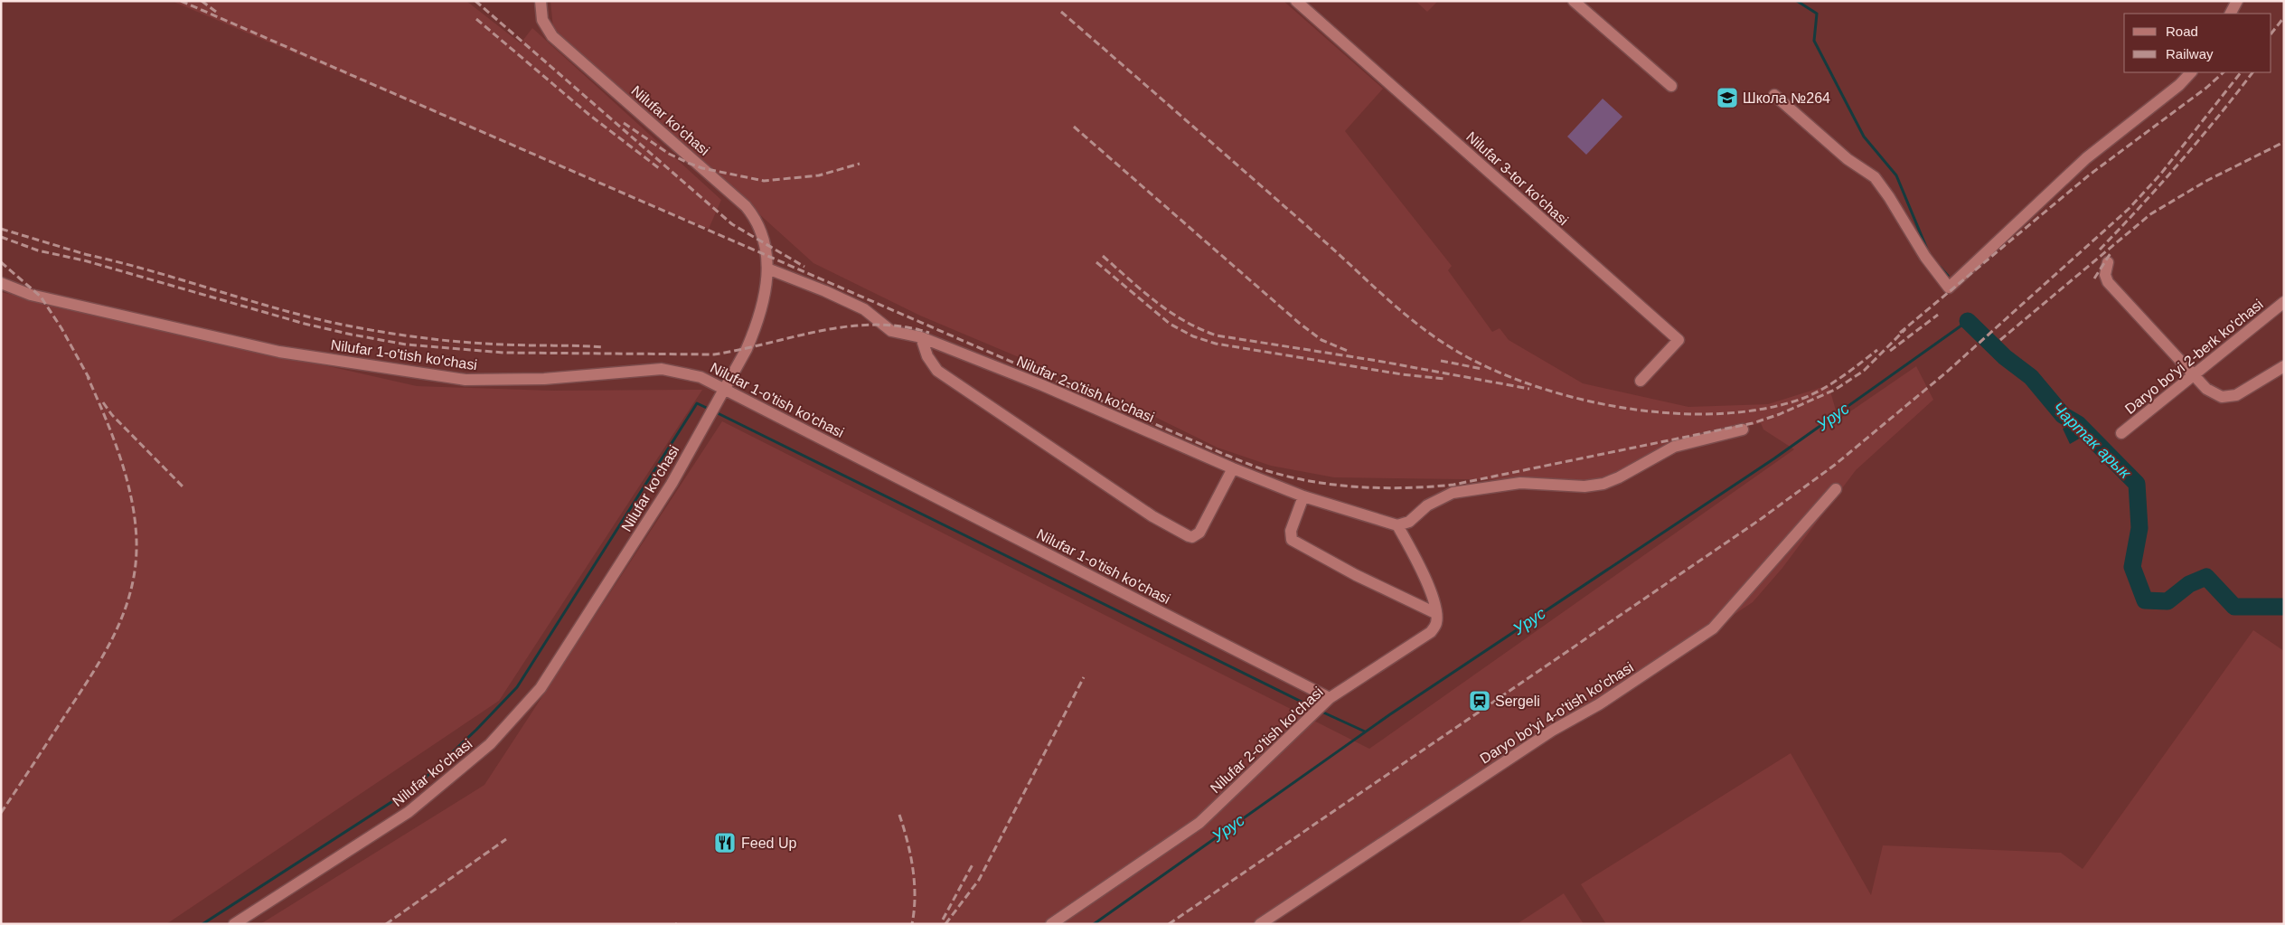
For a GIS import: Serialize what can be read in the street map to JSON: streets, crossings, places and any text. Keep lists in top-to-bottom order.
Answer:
{
  "streets": {
    "street": [
      "Nilufar ko'chasi",
      "Nilufar 3-tor ko'chasi",
      "Nilufar 1-o'tish ko'chasi",
      "Daryo bo'yi 2-berk ko'chasi",
      "Nilufar 2-o'tish ko'chasi",
      "Daryo bo'yi 4-o'tish ko'chasi"
    ]
  },
  "crossings": [
    ["Nilufar ko'chasi", "Nilufar 1-o'tish ko'chasi"],
    ["Nilufar ko'chasi", "Nilufar 2-o'tish ko'chasi"],
    ["Nilufar 1-o'tish ko'chasi", "Nilufar 2-o'tish ko'chasi"]
  ],
  "water": ["Урус", "Чартак арык"],
  "places": {
    "school or university": ["Школа №264"],
    "station": ["Sergeli"],
    "restaurant": ["Feed Up"]
  },
  "legend": ["Road", "Railway"]
}
